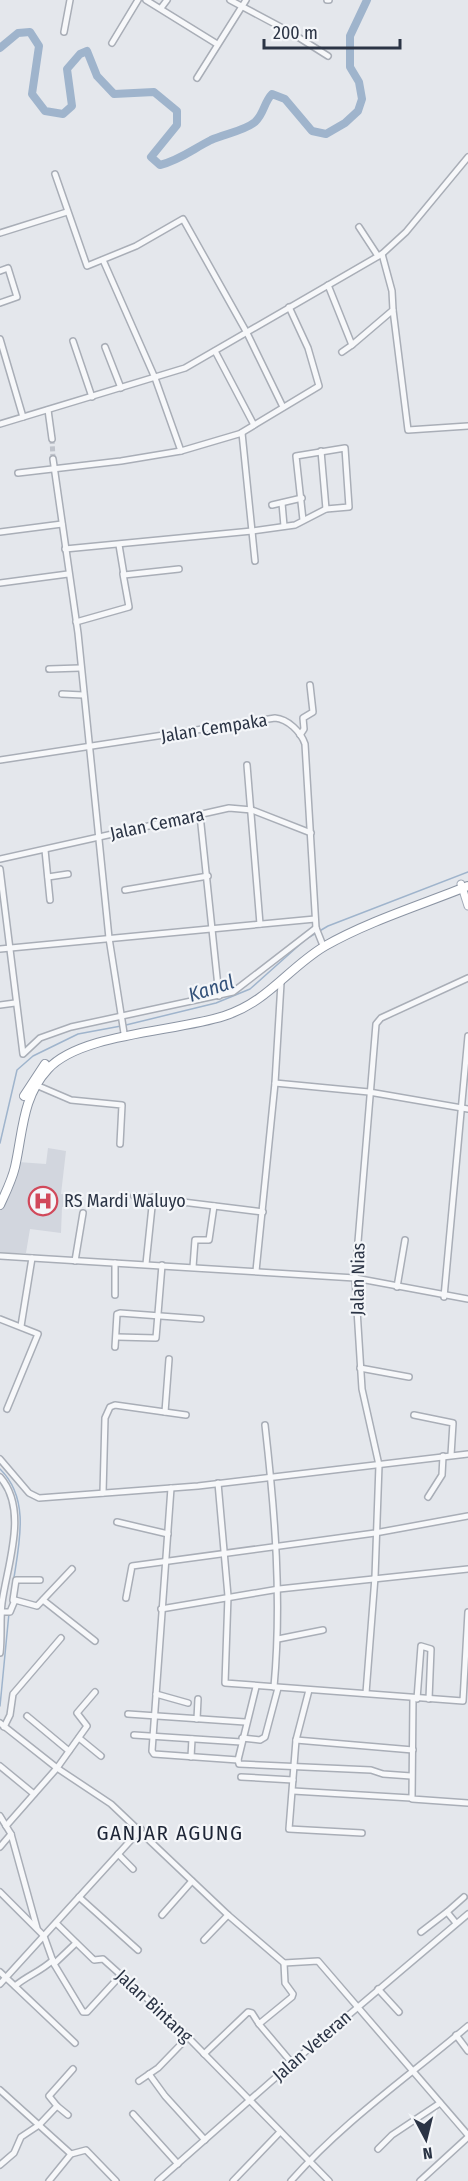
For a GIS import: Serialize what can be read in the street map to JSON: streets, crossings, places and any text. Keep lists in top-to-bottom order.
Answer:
{
  "streets": {
    "street": [
      "Jalan Cempaka",
      "Jalan Cemara",
      "Jalan Nias",
      "Jalan Bintang",
      "Jalan Veteran"
    ]
  },
  "crossings": [
    ["Jalan Bintang", "Jalan Veteran"]
  ],
  "districts": ["GANJAR AGUNG"],
  "water": ["Kanal"],
  "places": {
    "hospital": ["RS Mardi Waluyo"]
  },
  "scale_bar": "200 m",
  "north": "bottom"
}
